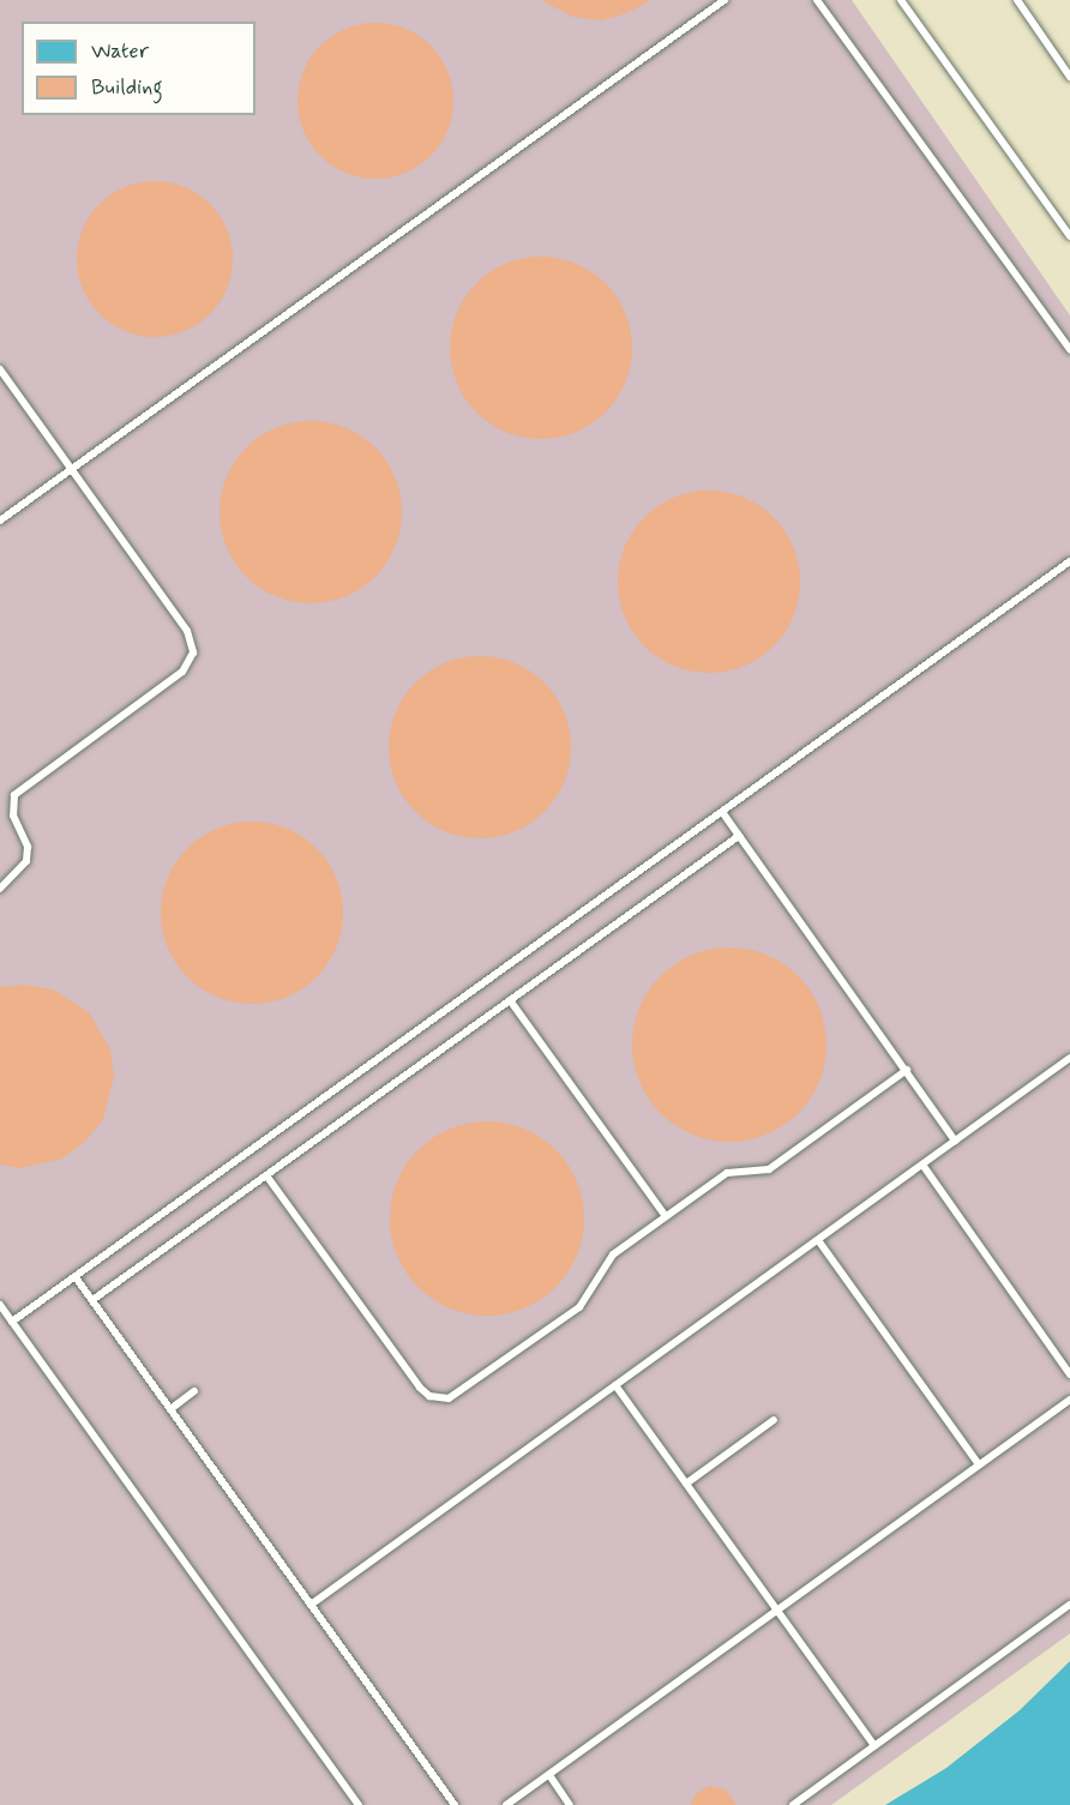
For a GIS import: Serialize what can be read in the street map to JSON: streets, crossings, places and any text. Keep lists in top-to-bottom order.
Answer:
{
  "legend": ["Water", "Building"]
}
